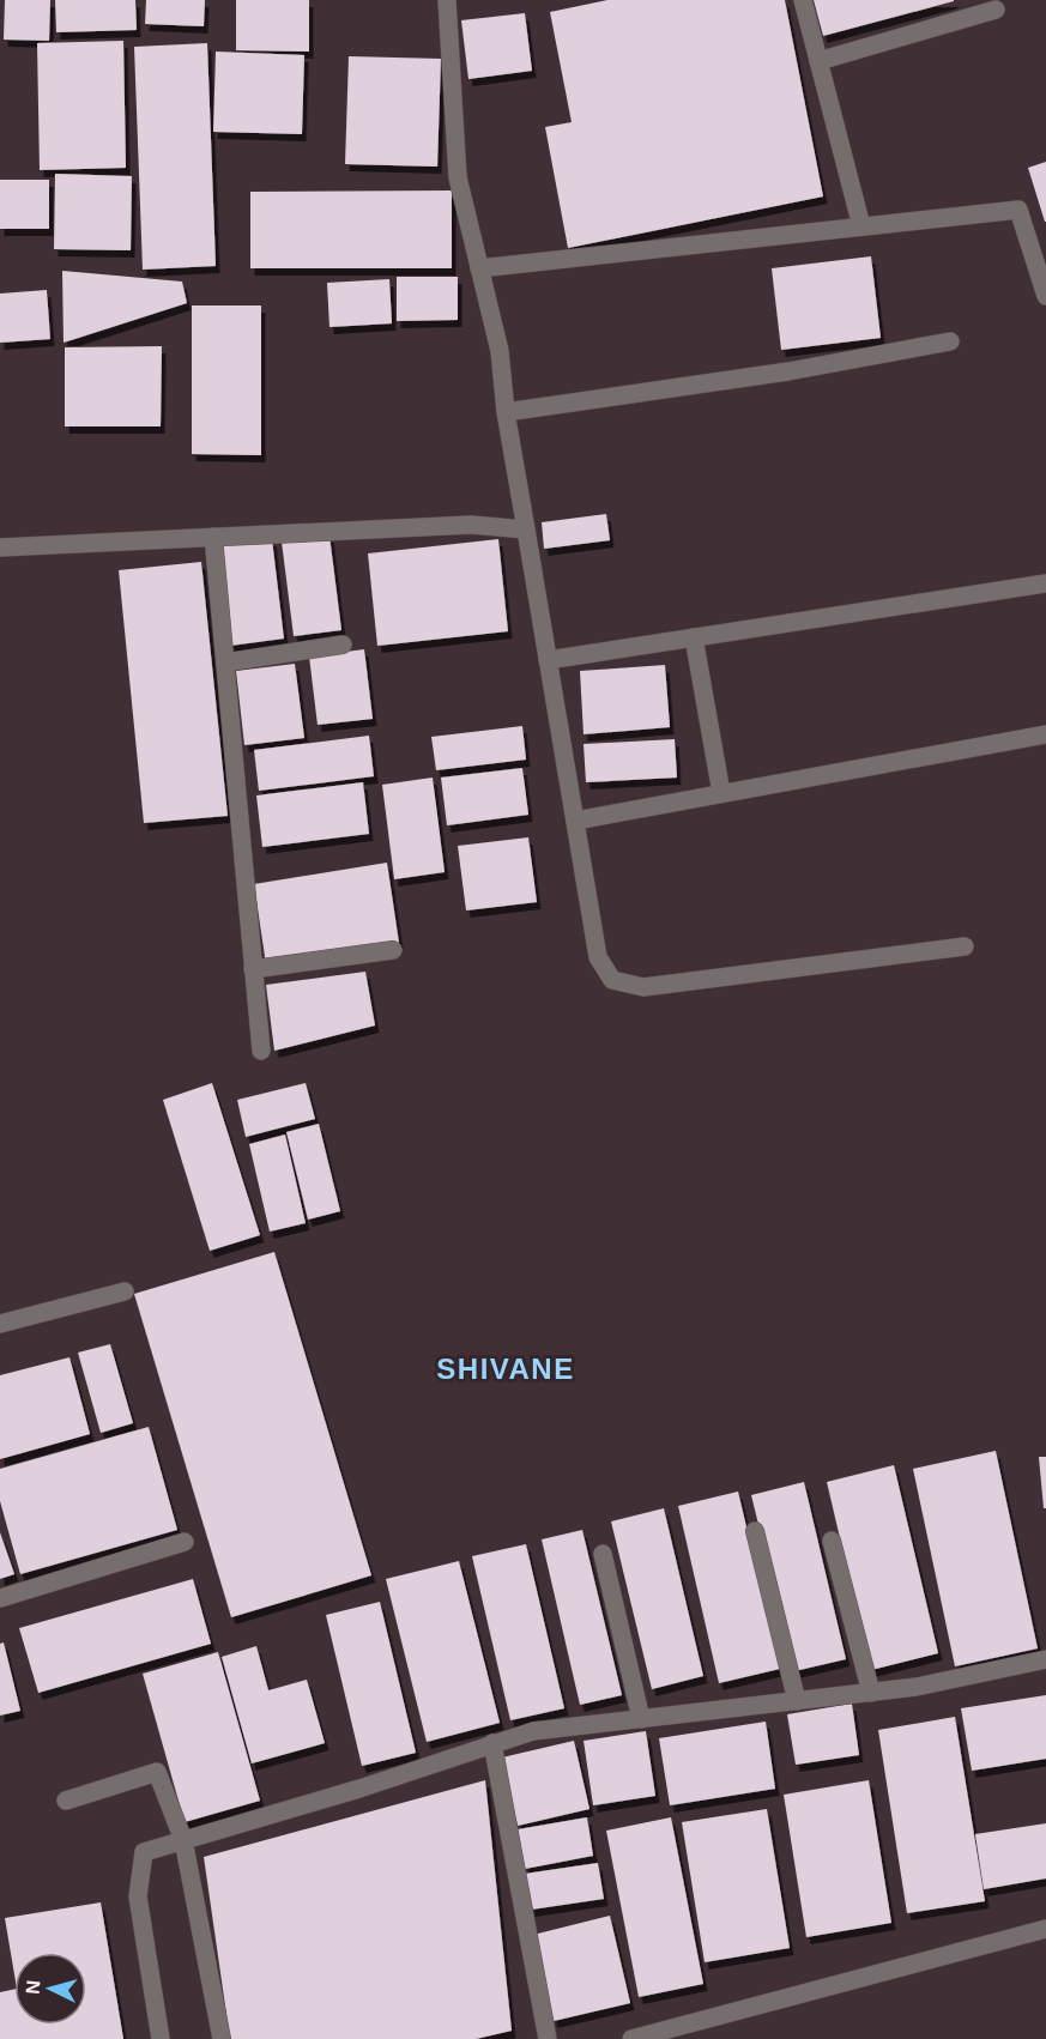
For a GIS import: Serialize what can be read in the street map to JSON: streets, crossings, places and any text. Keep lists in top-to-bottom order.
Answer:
{
  "districts": ["SHIVANE"],
  "north": "left"
}
